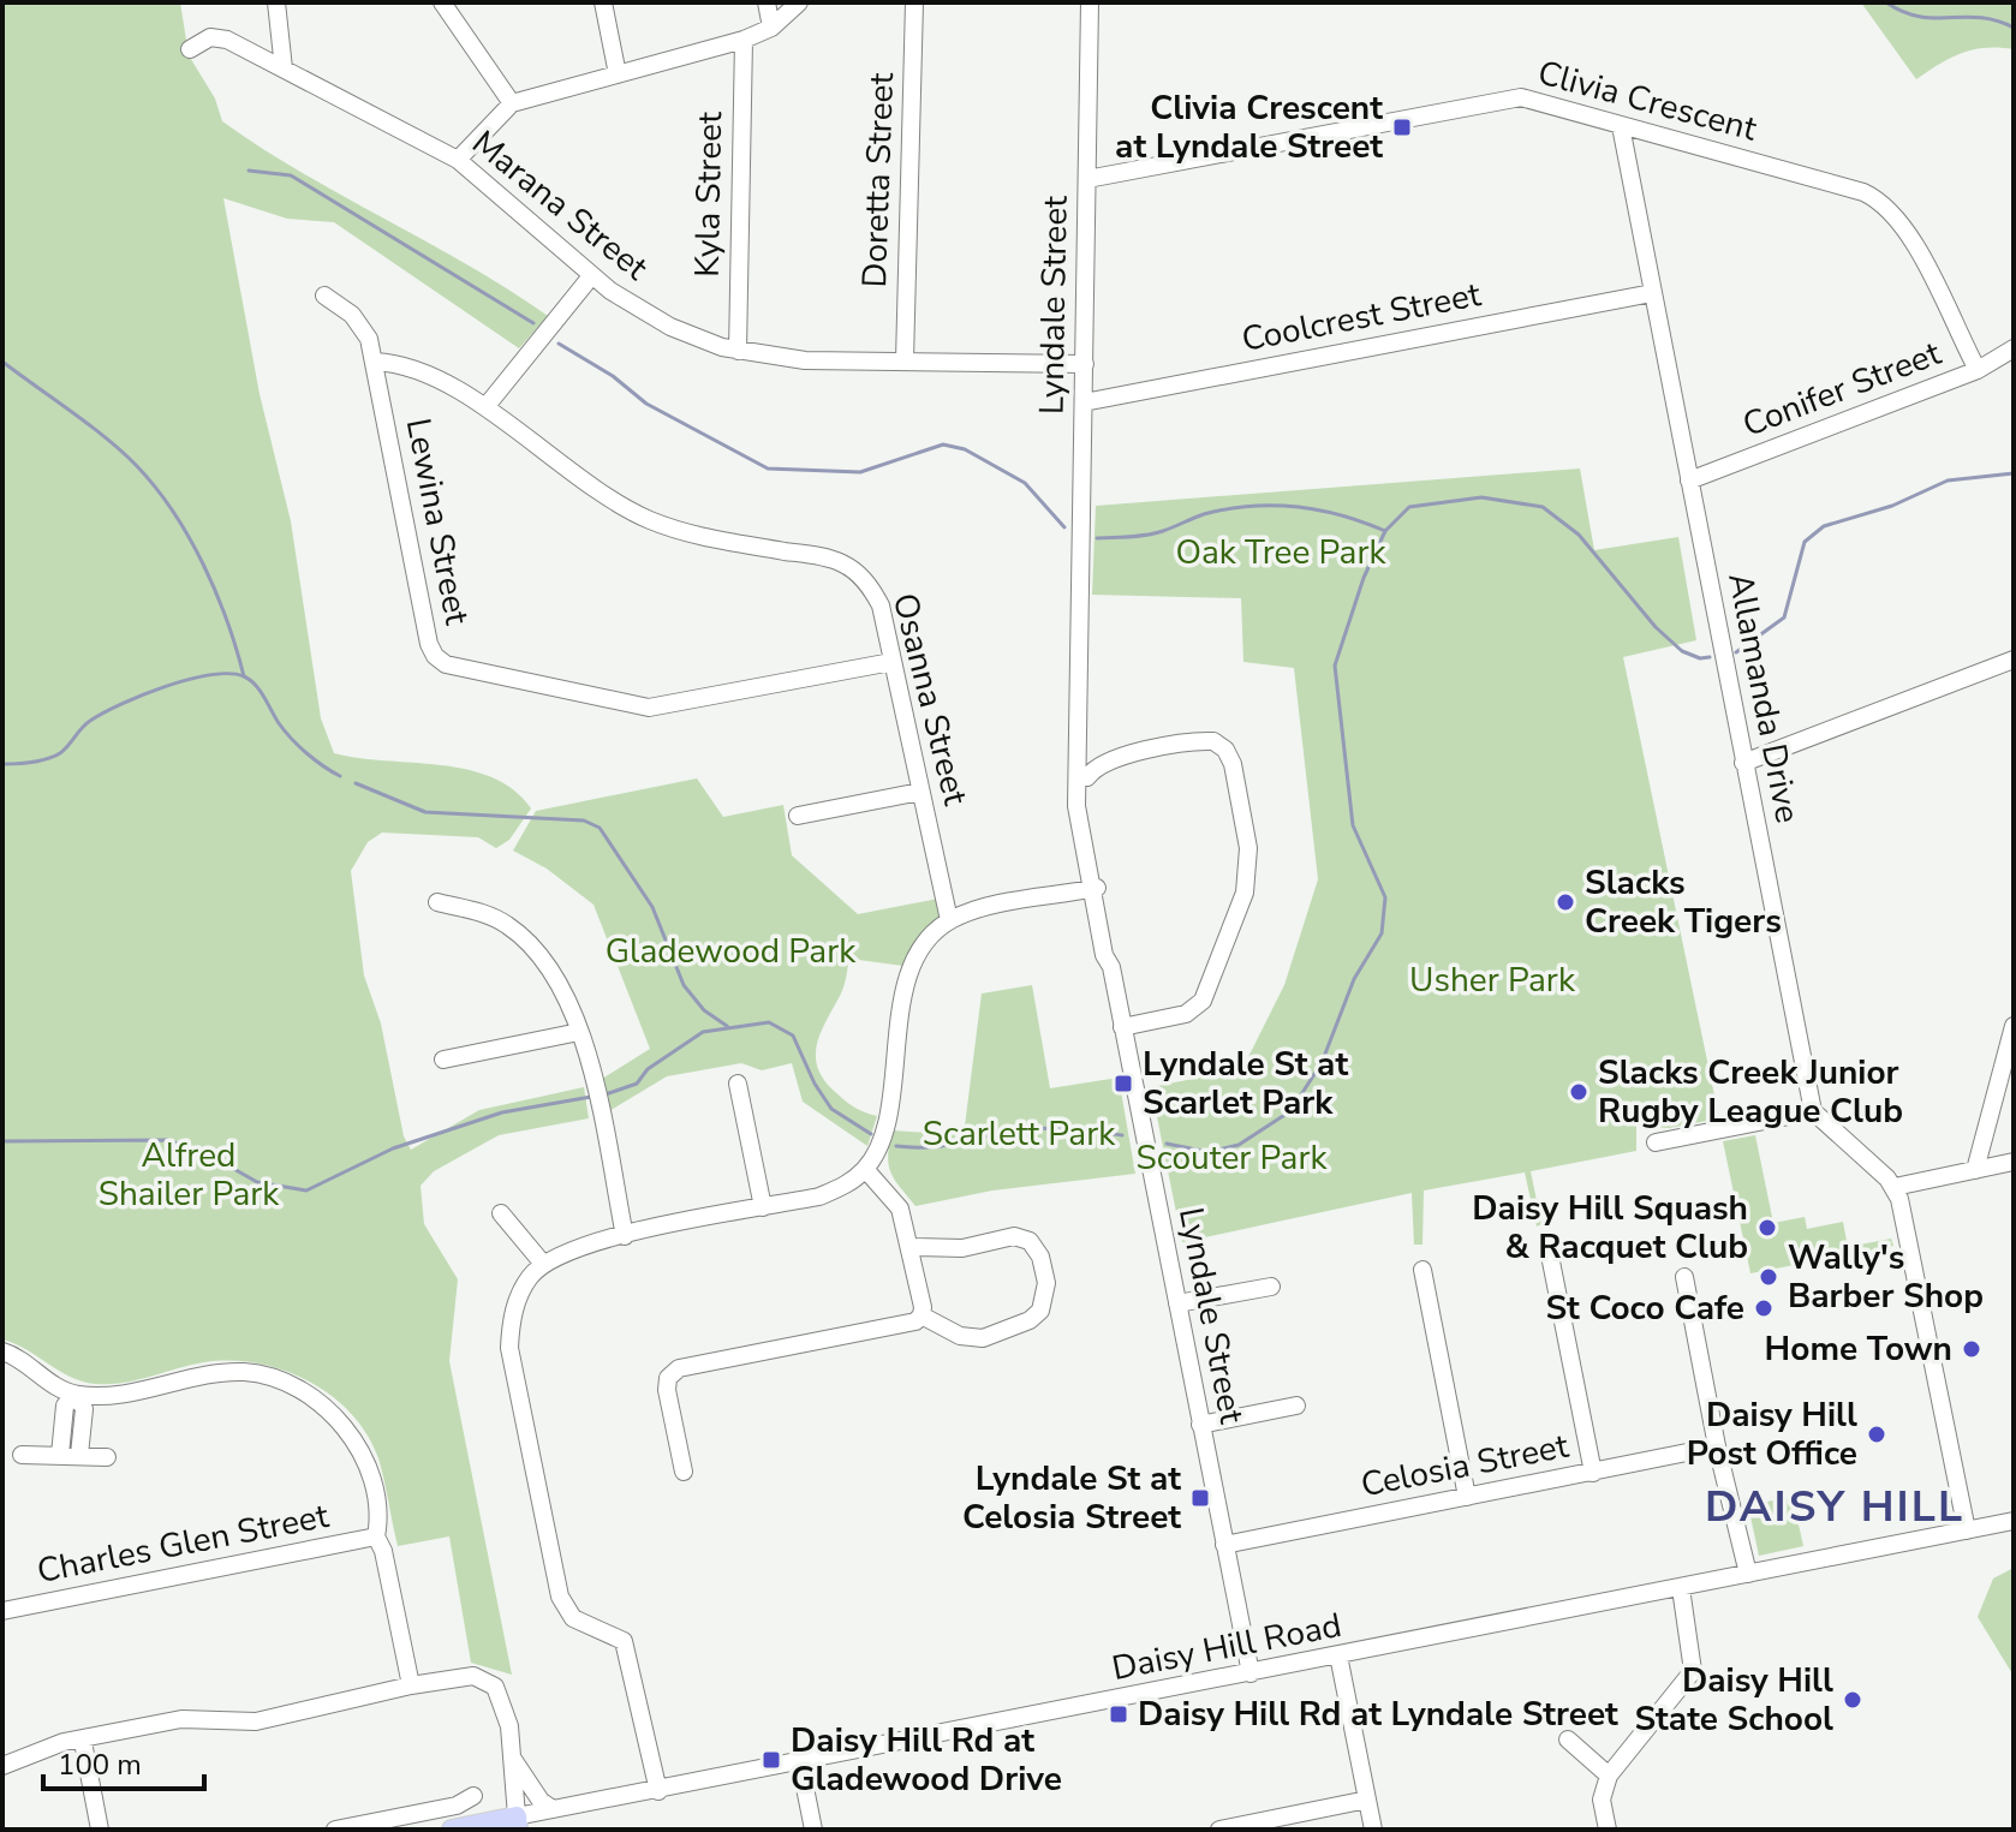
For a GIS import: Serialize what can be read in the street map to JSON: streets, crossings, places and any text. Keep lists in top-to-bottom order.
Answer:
{
  "streets": {
    "main road": ["Daisy Hill Road"],
    "street": [
      "Clivia Crescent",
      "Doretta Street",
      "Kyla Street",
      "Marana Street",
      "Lyndale Street",
      "Coolcrest Street",
      "Conifer Street",
      "Lewina Street",
      "Allamanda Drive",
      "Osanna Street",
      "Celosia Street",
      "Charles Glen Street"
    ]
  },
  "crossings": [
    ["Clivia Crescent", "Lyndale Street"],
    ["Clivia Crescent", "Conifer Street"],
    ["Clivia Crescent", "Allamanda Drive"],
    ["Doretta Street", "Marana Street"],
    ["Kyla Street", "Marana Street"],
    ["Marana Street", "Lyndale Street"],
    ["Lyndale Street", "Coolcrest Street"],
    ["Lyndale Street", "Celosia Street"],
    ["Lyndale Street", "Daisy Hill Road"],
    ["Coolcrest Street", "Allamanda Drive"],
    ["Conifer Street", "Allamanda Drive"],
    ["Lewina Street", "Osanna Street"]
  ],
  "districts": ["DAISY HILL"],
  "parks": [
    "Oak Tree Park",
    "Gladewood Park",
    "Usher Park",
    "Scarlett Park",
    "Alfred Shailer Park",
    "Scouter Park"
  ],
  "places": {
    "transit": [
      "Clivia Crescent at Lyndale Street",
      "Lyndale St at Scarlet Park",
      "Lyndale St at Celosia Street",
      "Daisy Hill Rd at Lyndale Street",
      "Daisy Hill Rd at Gladewood Drive"
    ],
    "other": [
      "Slacks Creek Tigers",
      "Slacks Creek Junior Rugby League Club",
      "Daisy Hill Squash & Racquet Club",
      "Wally's Barber Shop",
      "St Coco Cafe",
      "Home Town",
      "Daisy Hill Post Office",
      "Daisy Hill State School"
    ]
  },
  "scale_bar": "100 m"
}
